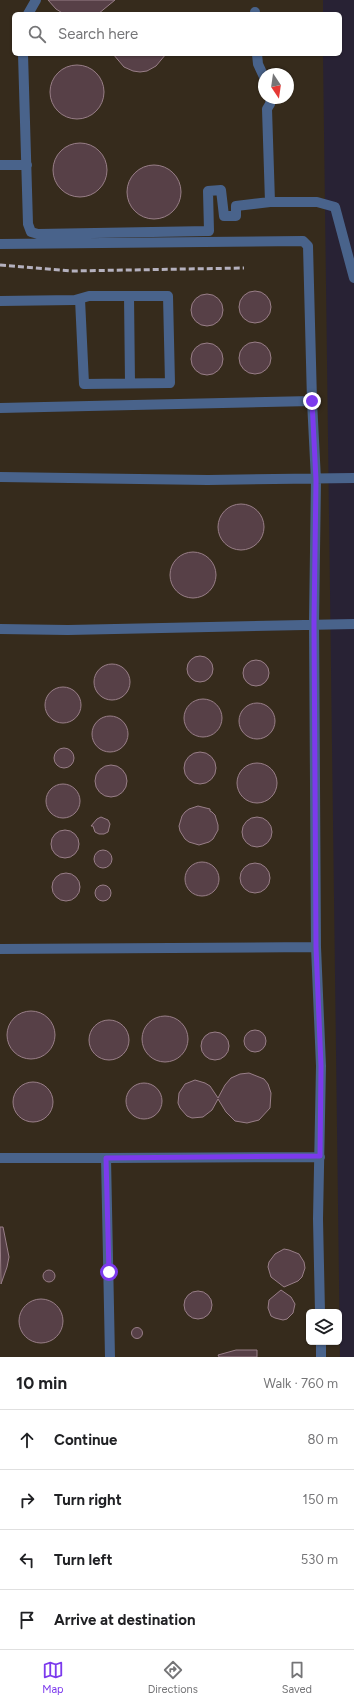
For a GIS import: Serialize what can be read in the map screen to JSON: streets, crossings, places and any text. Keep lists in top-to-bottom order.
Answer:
{
  "north": "bottom",
  "page": {
    "search": "Search here",
    "heading": ["10 min", "Walk · 760 m"],
    "list": [
      ["Continue", "80 m"],
      ["Turn right", "150 m"],
      ["Turn left", "530 m"],
      "Arrive at destination"
    ],
    "nav": ["Map", "Directions", "Saved"]
  }
}
